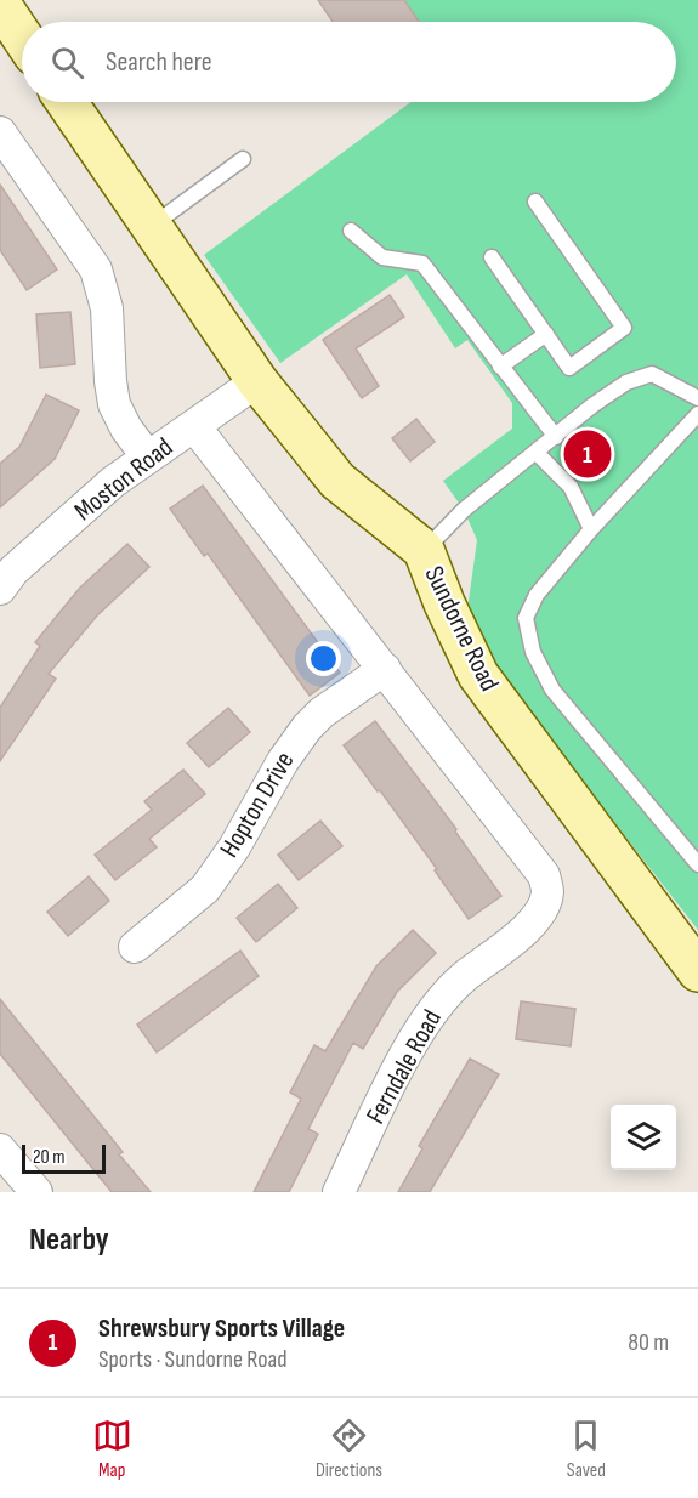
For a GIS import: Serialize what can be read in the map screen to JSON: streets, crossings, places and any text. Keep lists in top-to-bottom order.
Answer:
{
  "streets": {
    "main road": ["Sundorne Road"],
    "street": ["Moston Road", "Hopton Drive", "Ferndale Road"]
  },
  "crossings": [
    ["Moston Road", "Sundorne Road"],
    ["Hopton Drive", "Ferndale Road"]
  ],
  "scale_bar": "20 m",
  "page": {
    "search": "Search here",
    "pins": "1",
    "scale": "20 m",
    "heading": "Nearby",
    "list": [
      {
        "mark": "1",
        "name": "Shrewsbury Sports Village",
        "note": "Sports · Sundorne Road",
        "value": "80 m"
      }
    ],
    "nav": ["Map", "Directions", "Saved"]
  }
}
